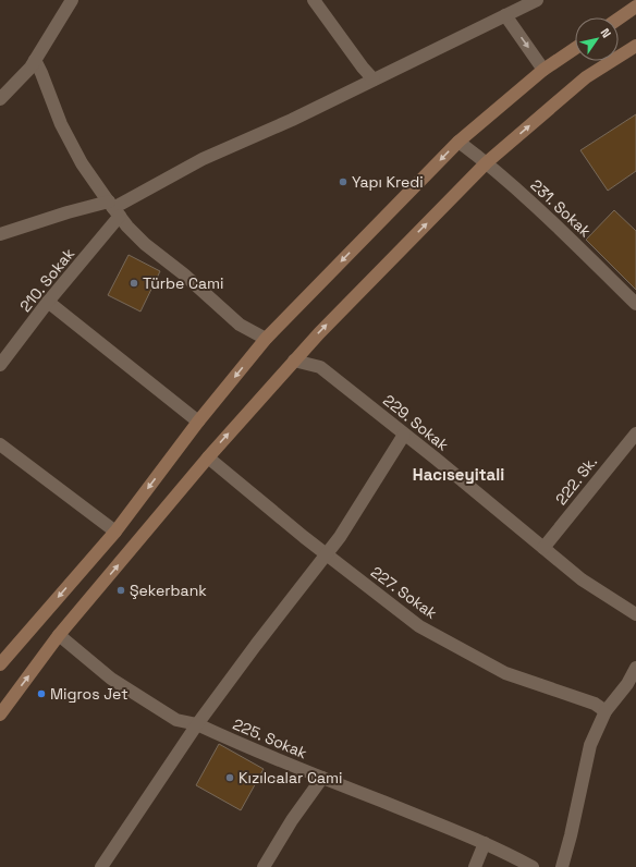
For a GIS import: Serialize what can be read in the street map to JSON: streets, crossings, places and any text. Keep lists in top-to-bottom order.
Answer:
{
  "streets": {
    "street": [
      "231. Sokak",
      "210. Sokak",
      "229. Sokak",
      "222. Sk.",
      "227. Sokak",
      "225. Sokak"
    ]
  },
  "crossings": [
    ["229. Sokak", "222. Sk."]
  ],
  "districts": ["Hacıseyitali"],
  "places": [
    "Yapı Kredi",
    "Türbe Cami",
    "Şekerbank",
    "Migros Jet",
    "Kızılcalar Cami"
  ],
  "north": "top right"
}
